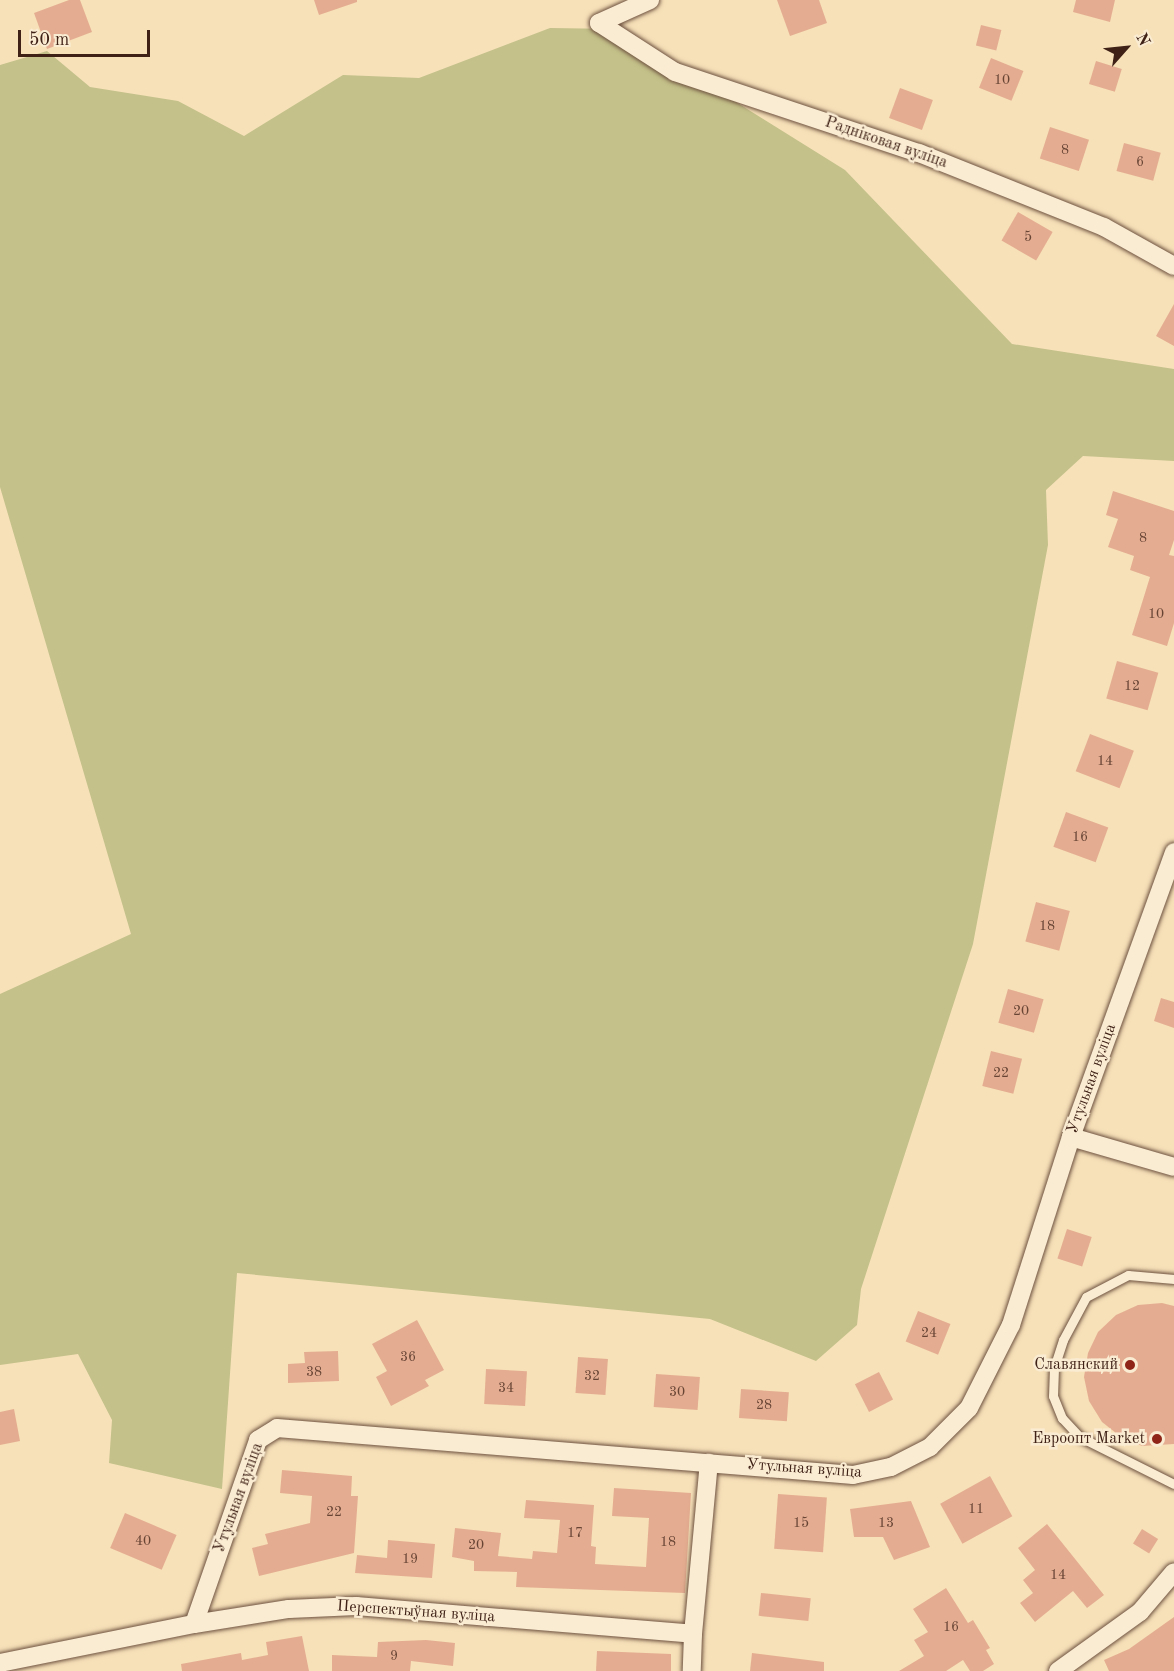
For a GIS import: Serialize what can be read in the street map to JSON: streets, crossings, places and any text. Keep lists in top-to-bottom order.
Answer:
{
  "streets": {
    "street": ["Радніковая вуліца", "Утульная вуліца", "Перспектыўная вуліца"]
  },
  "crossings": [
    ["Утульная вуліца", "Перспектыўная вуліца"]
  ],
  "places": ["Славянский", "Евроопт Market"],
  "house_numbers": [
    "10",
    "8",
    "6",
    "5",
    "8",
    "10",
    "12",
    "14",
    "16",
    "18",
    "20",
    "22",
    "24",
    "36",
    "38",
    "32",
    "34",
    "30",
    "28",
    "11",
    "22",
    "15",
    "13",
    "17",
    "40",
    "18",
    "20",
    "19",
    "14",
    "16",
    "9"
  ],
  "scale_bar": "50 m",
  "north": "top right"
}
